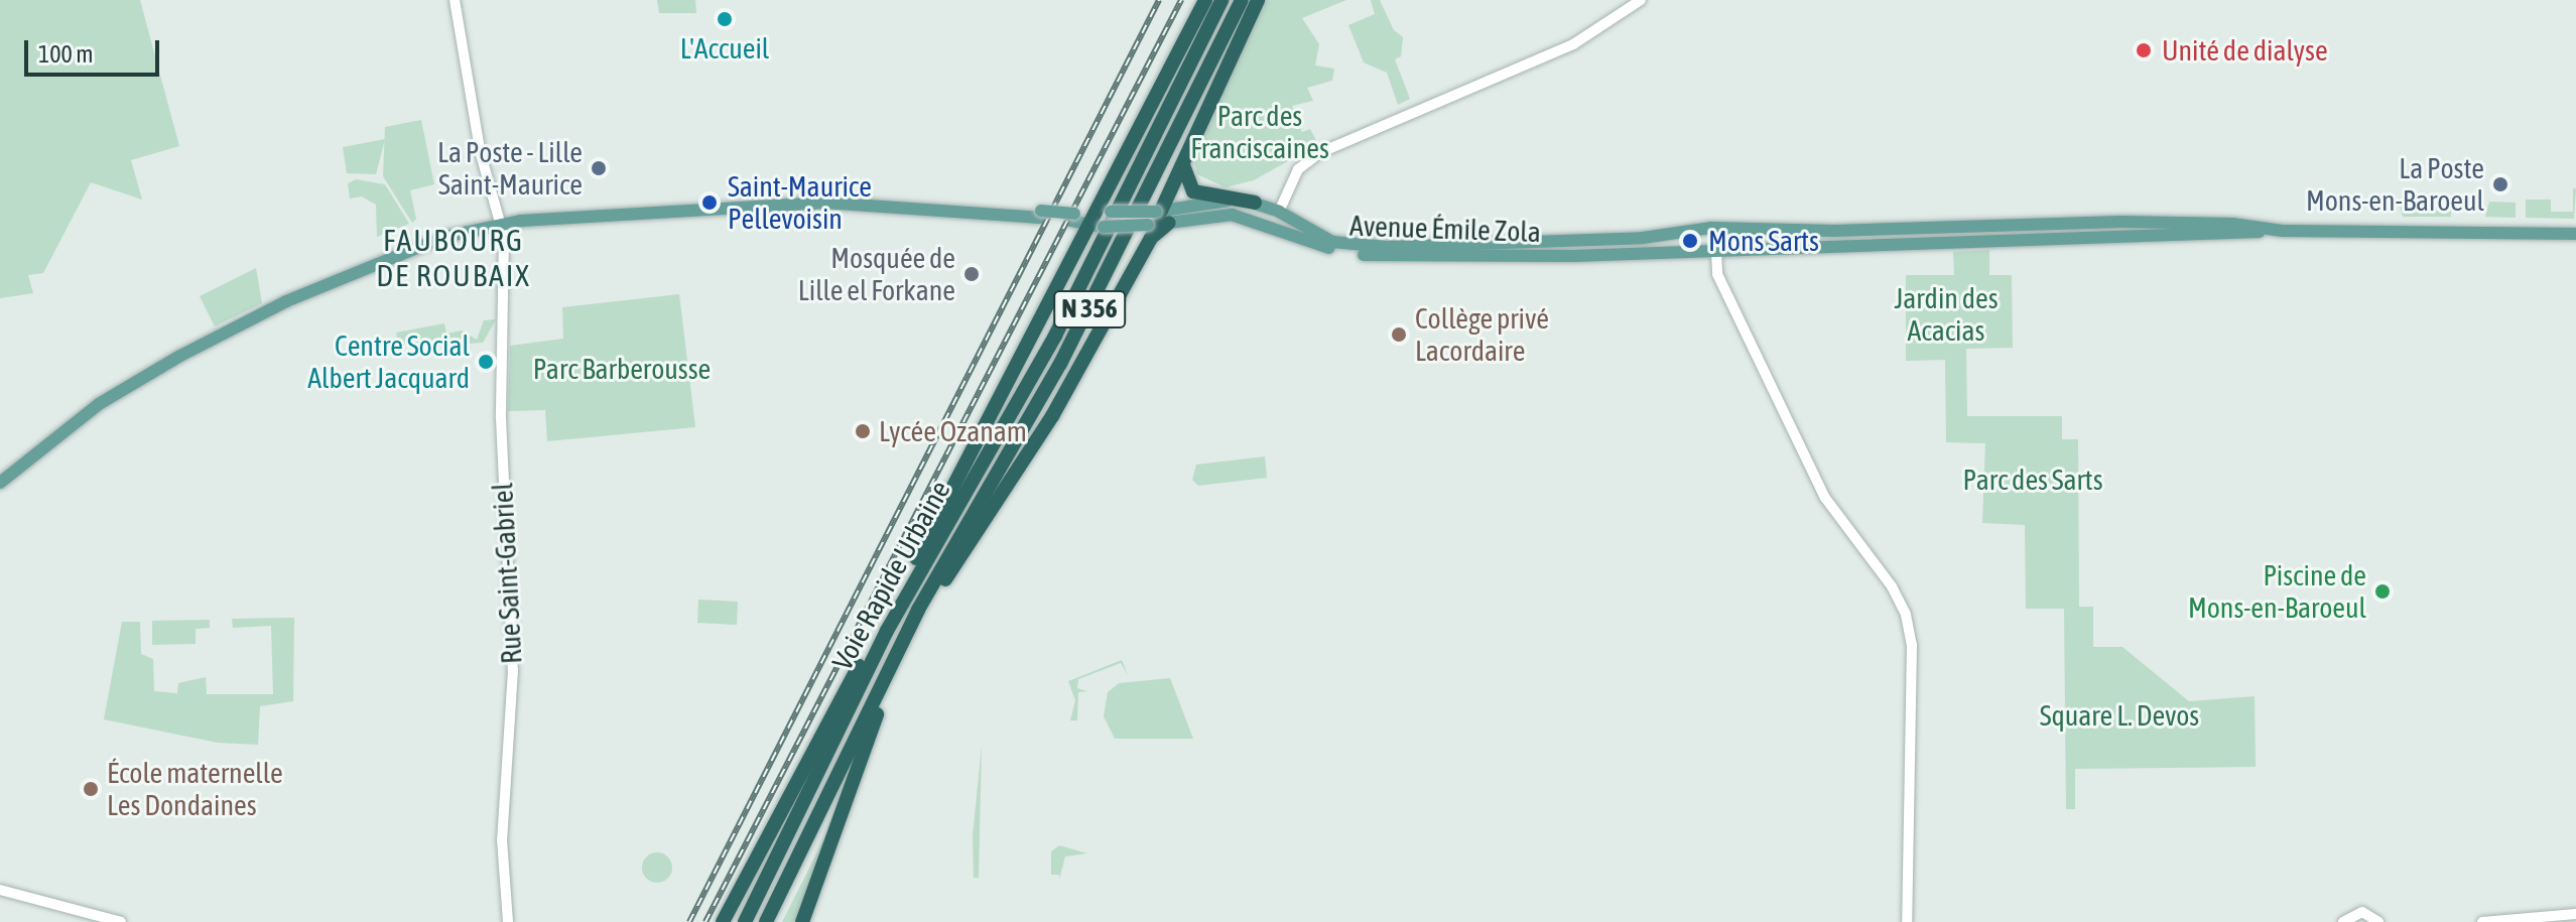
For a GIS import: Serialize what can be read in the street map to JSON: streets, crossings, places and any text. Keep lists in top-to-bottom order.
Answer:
{
  "streets": {
    "highway": ["N 356", "Voie Rapide Urbaine"],
    "main road": ["Avenue Émile Zola"],
    "street": ["Rue Saint-Gabriel"]
  },
  "districts": ["FAUBOURG DE ROUBAIX"],
  "parks": [
    "Parc des Franciscaines",
    "Jardin des Acacias",
    "Parc Barberousse",
    "Parc des Sarts",
    "Square L. Devos"
  ],
  "places": [
    "L'Accueil",
    "Unité de dialyse",
    "La Poste - Lille Saint-Maurice",
    "La Poste Mons-en-Baroeul",
    "Saint-Maurice Pellevoisin",
    "Mons Sarts",
    "Mosquée de Lille el Forkane",
    "Collège privé Lacordaire",
    "Centre Social Albert Jacquard",
    "Lycée Ozanam",
    "Piscine de Mons-en-Baroeul",
    "École maternelle Les Dondaines"
  ],
  "scale_bar": "100 m"
}
